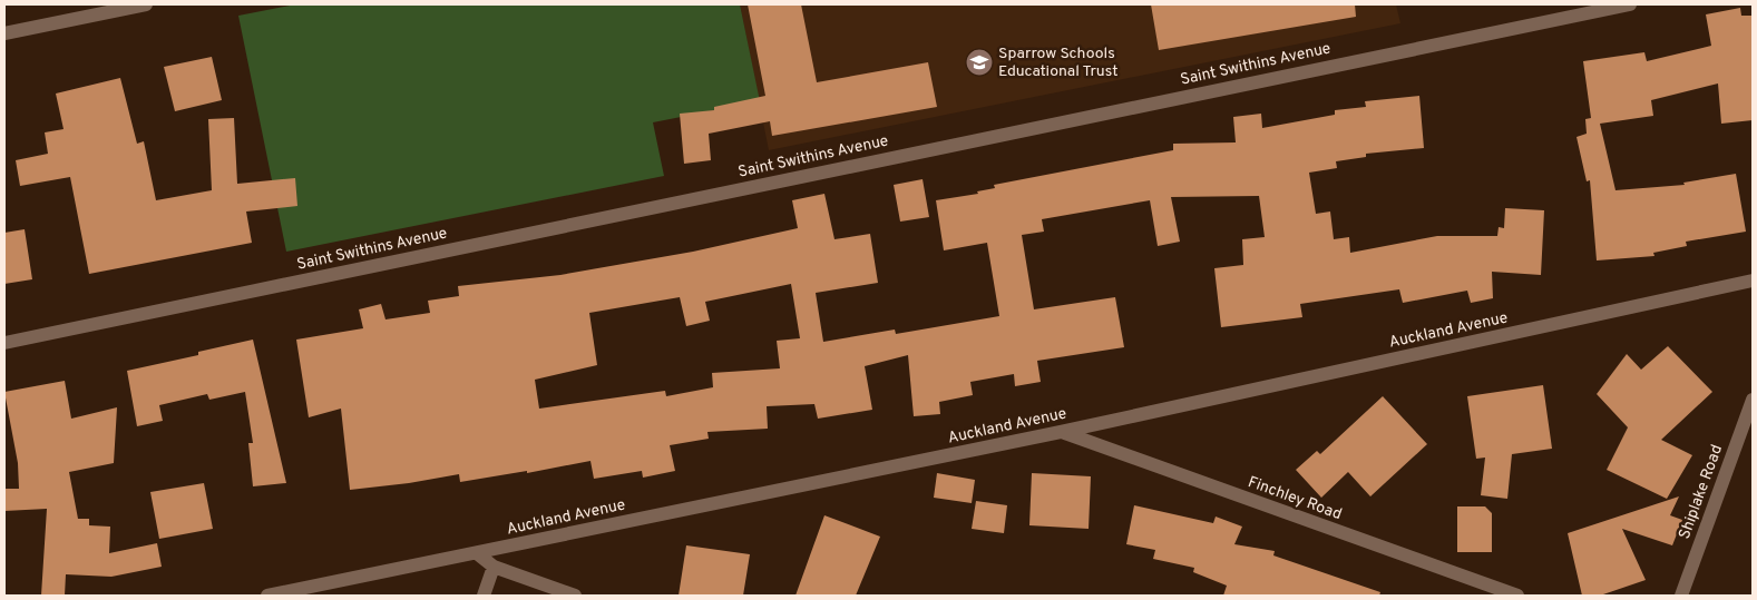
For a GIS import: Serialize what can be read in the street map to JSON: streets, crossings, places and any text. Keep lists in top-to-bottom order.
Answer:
{
  "streets": {
    "street": [
      "Saint Swithins Avenue",
      "Auckland Avenue",
      "Shiplake Road",
      "Finchley Road"
    ]
  },
  "crossings": [
    ["Auckland Avenue", "Finchley Road"]
  ],
  "places": {
    "school or university": ["Sparrow Schools Educational Trust"]
  }
}
